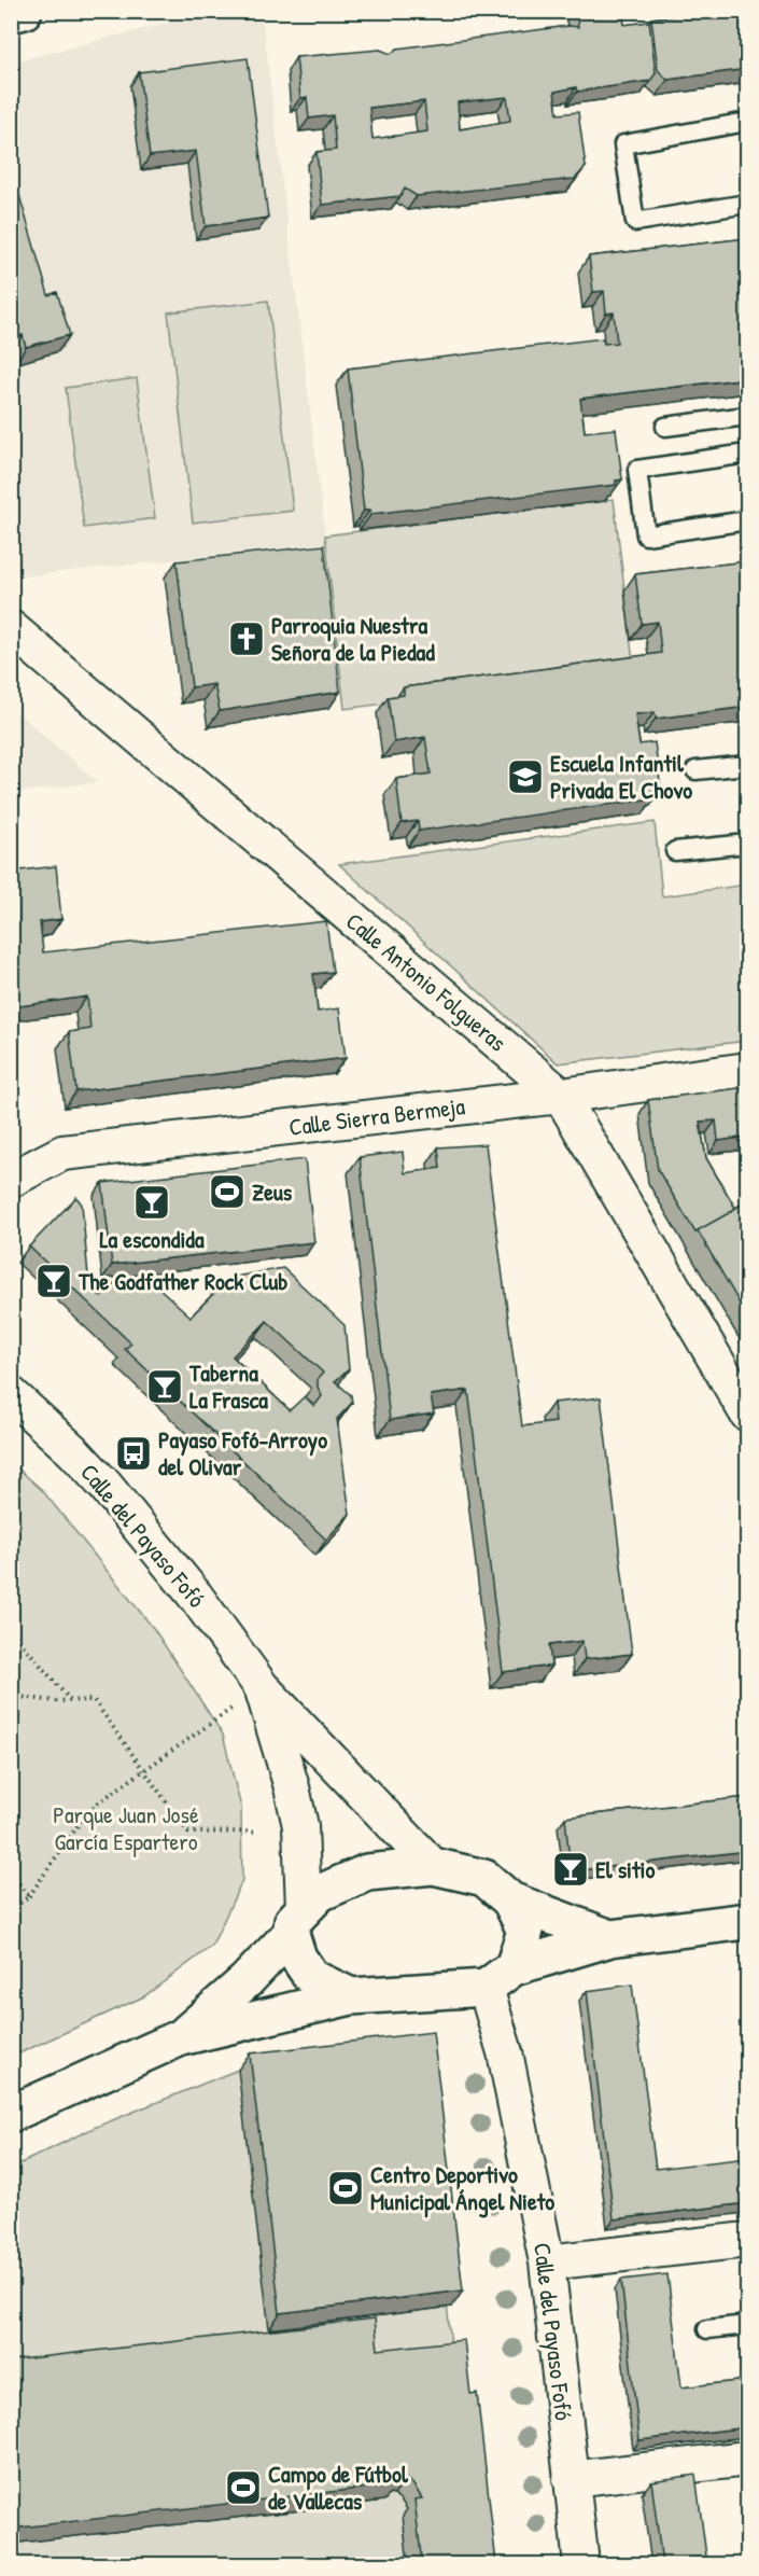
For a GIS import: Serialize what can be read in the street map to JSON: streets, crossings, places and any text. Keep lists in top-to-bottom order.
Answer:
{
  "streets": {
    "street": ["Calle Antonio Folgueras", "Calle Sierra Bermeja", "Calle del Payaso Fofó"]
  },
  "crossings": [
    ["Calle Antonio Folgueras", "Calle Sierra Bermeja"]
  ],
  "parks": ["Parque Juan José García Espartero"],
  "places": {
    "church": ["Parroquia Nuestra Señora de la Piedad"],
    "school or university": ["Escuela Infantil Privada El Chovo"],
    "sports": ["Zeus", "Centro Deportivo Municipal Ángel Nieto", "Campo de Fútbol de Vallecas"],
    "bar": [
      "La escondida",
      "The Godfather Rock Club",
      "Taberna La Frasca",
      "El sitio"
    ],
    "bus stop": ["Payaso Fofó-Arroyo del Olivar"]
  }
}
